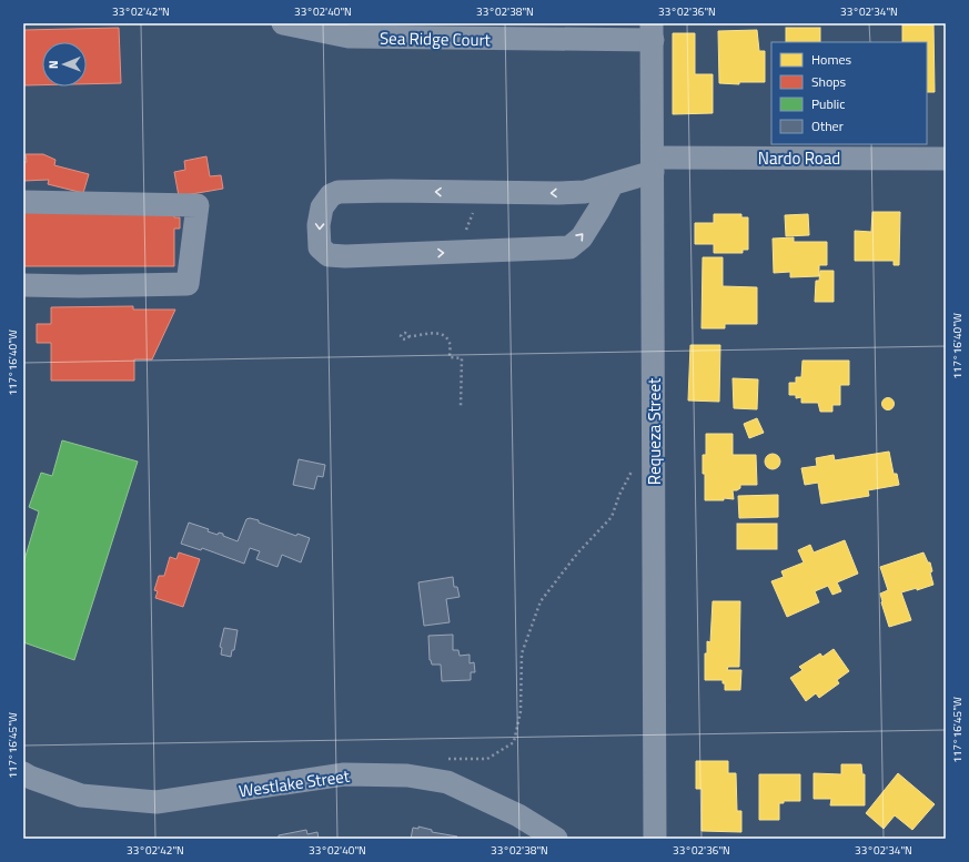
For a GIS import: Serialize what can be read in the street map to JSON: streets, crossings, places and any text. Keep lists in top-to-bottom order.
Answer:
{
  "streets": {
    "street": [
      "Sea Ridge Court",
      "Nardo Road",
      "Requeza Street",
      "Westlake Street"
    ]
  },
  "crossings": [
    ["Sea Ridge Court", "Requeza Street"],
    ["Nardo Road", "Requeza Street"]
  ],
  "legend": [
    "Homes",
    "Shops",
    "Public",
    "Other"
  ],
  "north": "left",
  "coordinates": [
    "33°02'42\"N",
    "33°02'40\"N",
    "33°02'38\"N",
    "33°02'36\"N",
    "33°02'34\"N",
    "117°16'40\"W",
    "117°16'45\"W"
  ]
}
